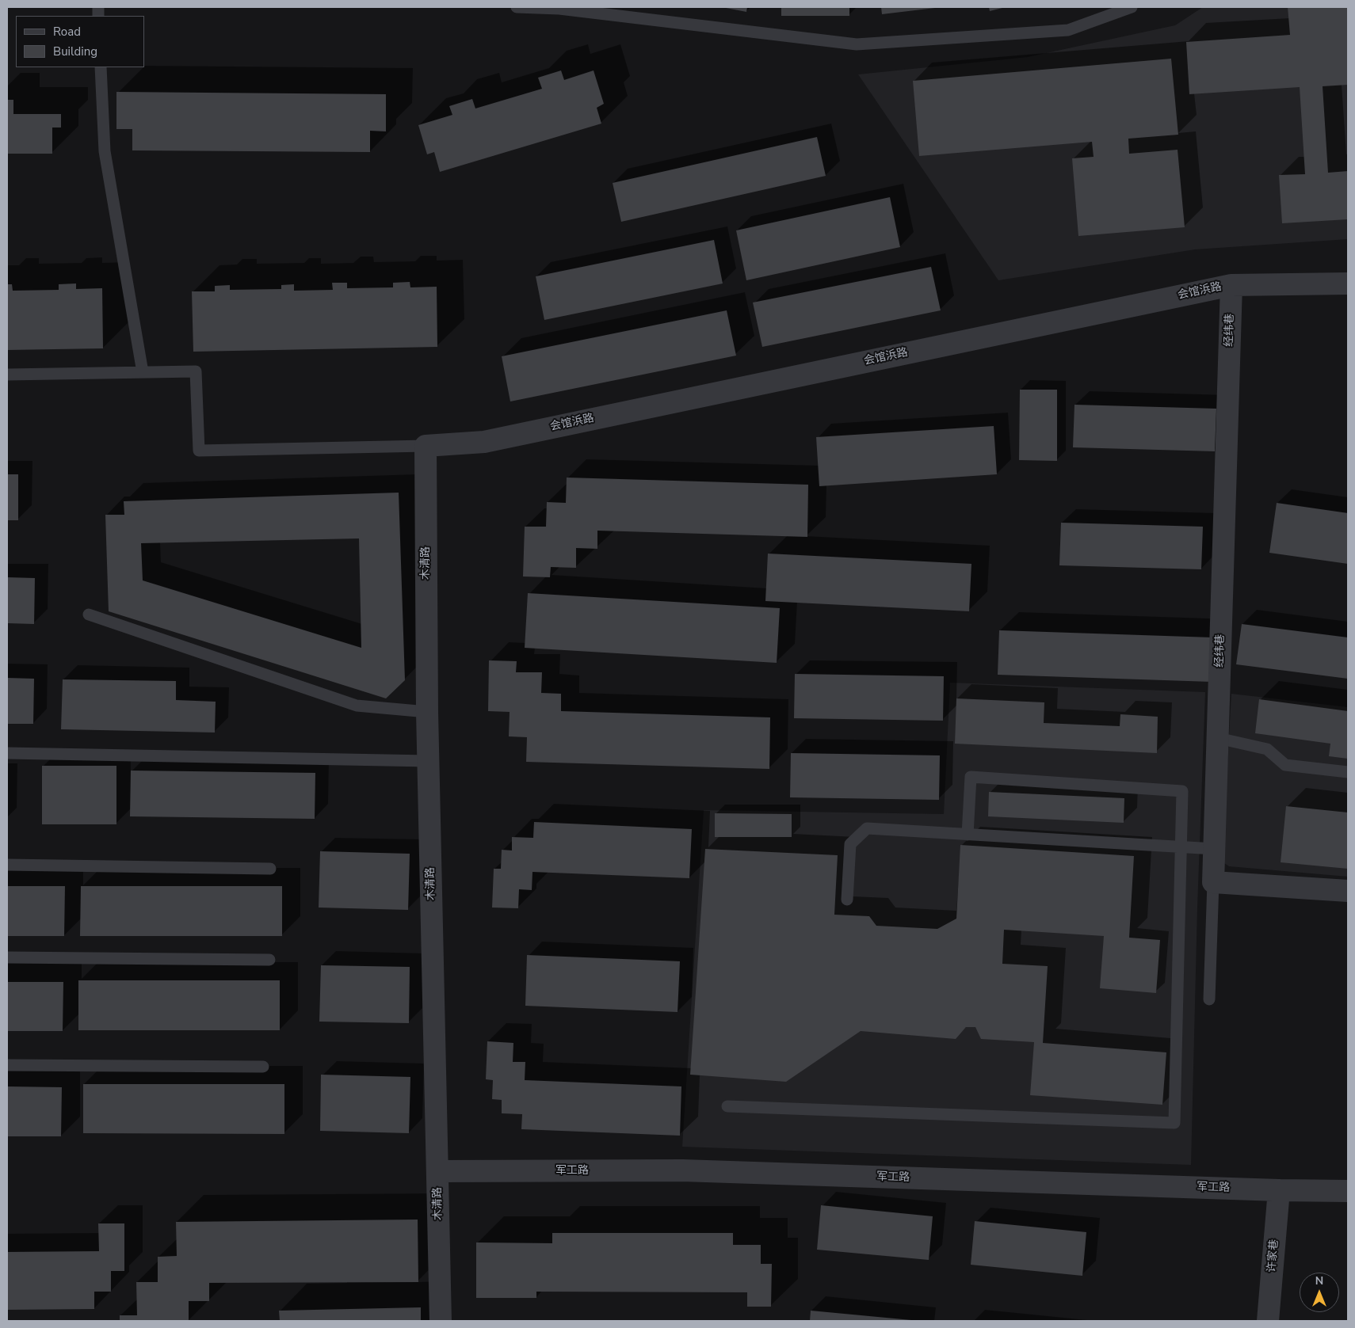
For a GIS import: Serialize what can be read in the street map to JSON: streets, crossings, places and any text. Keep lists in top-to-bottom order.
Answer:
{
  "streets": {
    "street": [
      "会馆浜路",
      "经纬巷",
      "木清路",
      "军工路",
      "许家巷"
    ]
  },
  "crossings": [
    ["会馆浜路", "经纬巷"],
    ["会馆浜路", "木清路"],
    ["木清路", "军工路"],
    ["军工路", "许家巷"]
  ],
  "legend": ["Road", "Building"],
  "north": "top"
}
